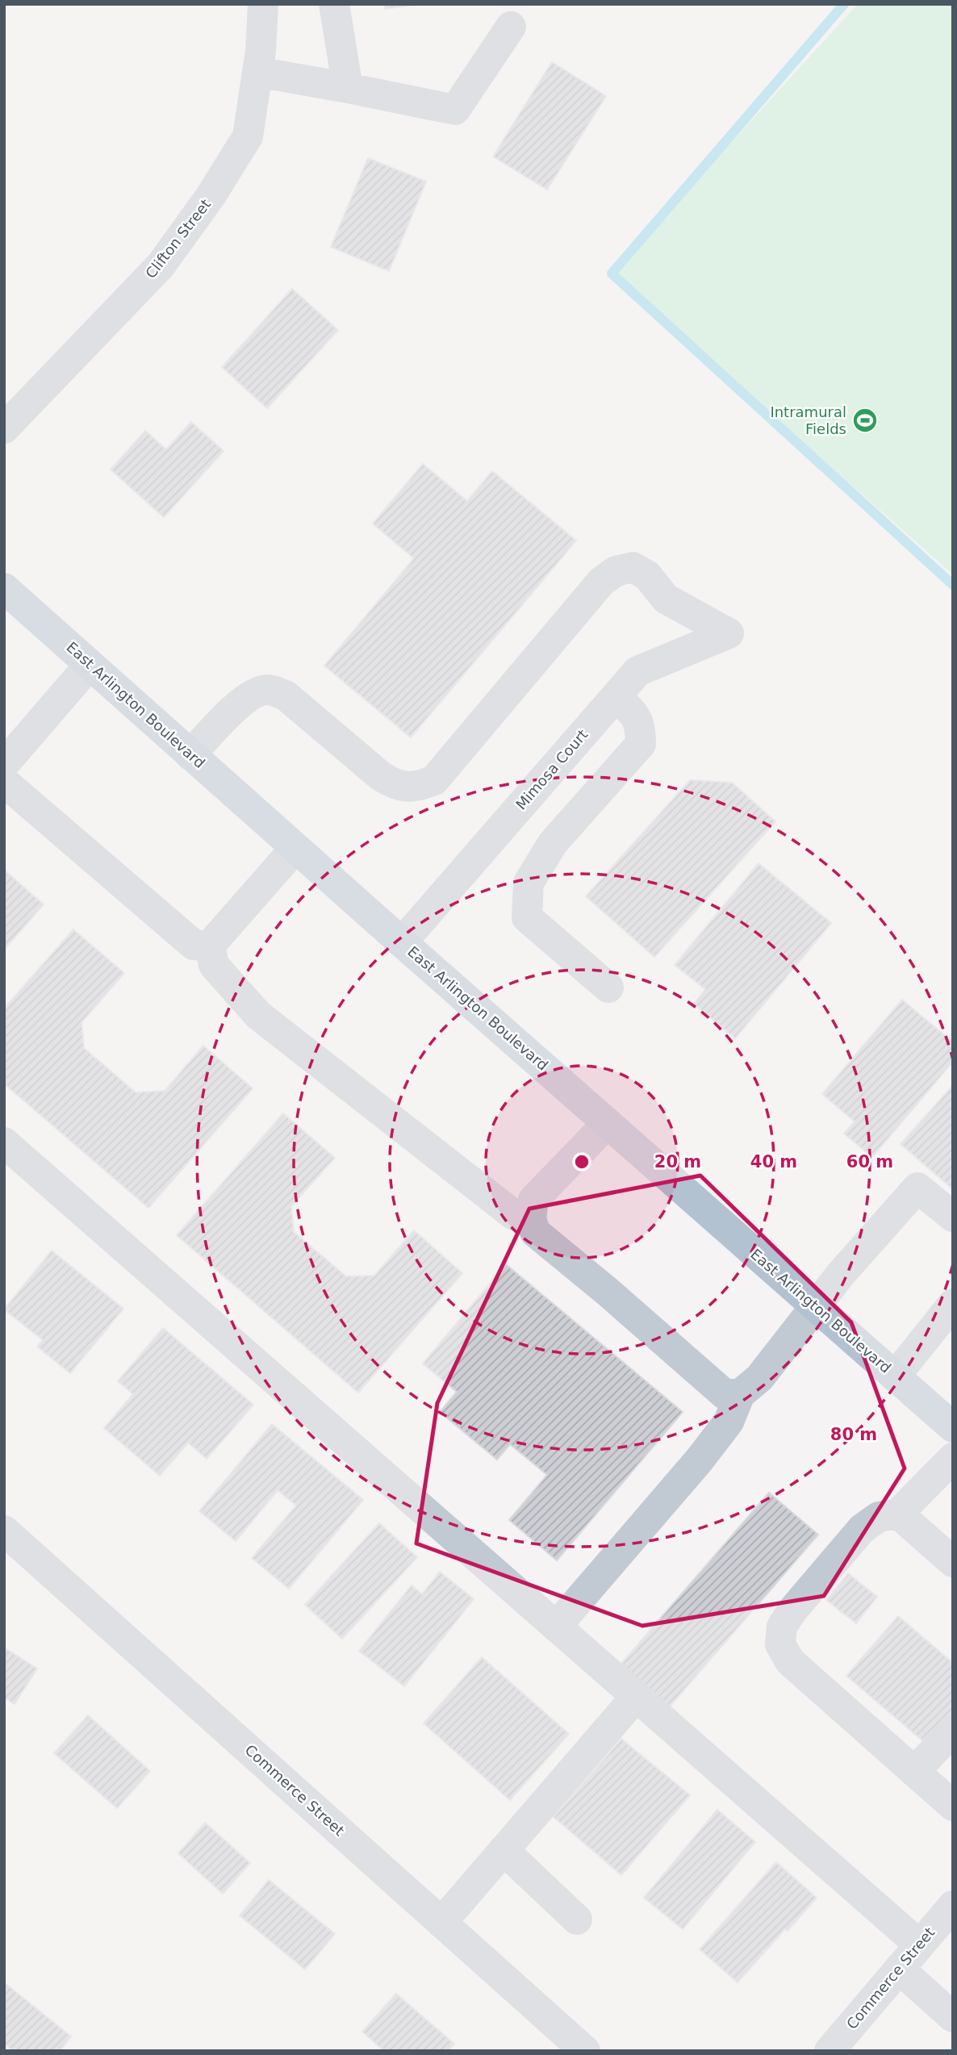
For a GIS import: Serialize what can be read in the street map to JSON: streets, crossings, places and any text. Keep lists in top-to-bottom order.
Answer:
{
  "streets": {
    "main road": ["East Arlington Boulevard"],
    "street": ["Clifton Street", "Mimosa Court", "Commerce Street"]
  },
  "crossings": [
    ["East Arlington Boulevard", "Mimosa Court"]
  ],
  "places": {
    "sports": ["Intramural Fields"]
  },
  "rings": [
    "20 m",
    "40 m",
    "60 m",
    "80 m"
  ]
}
